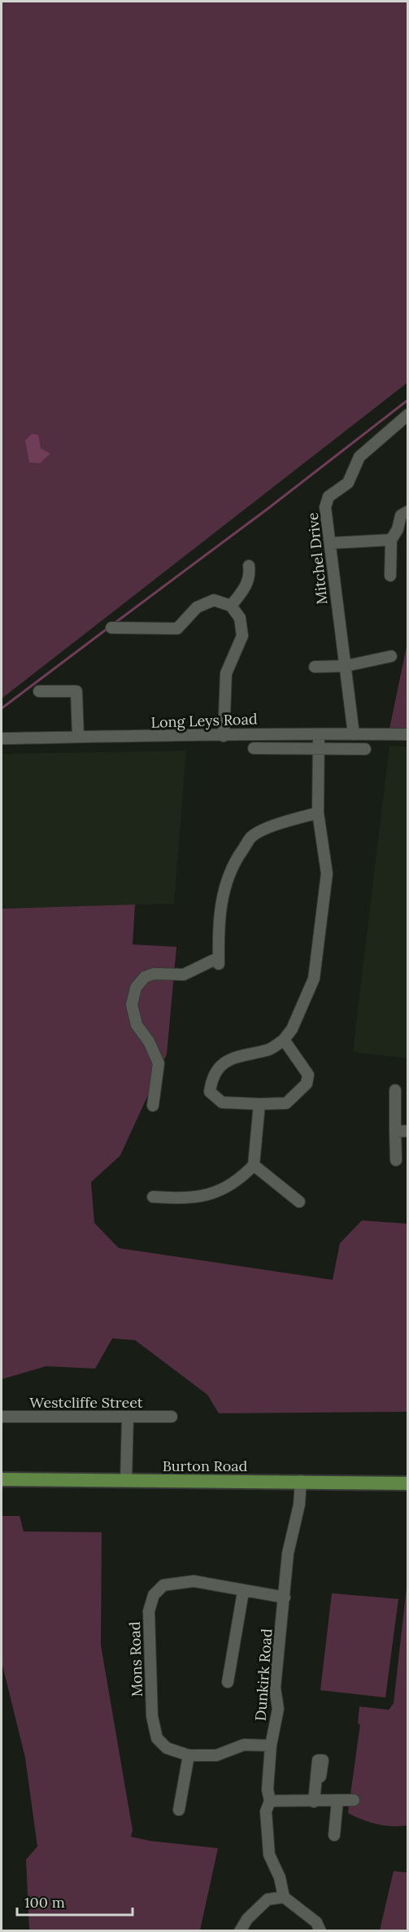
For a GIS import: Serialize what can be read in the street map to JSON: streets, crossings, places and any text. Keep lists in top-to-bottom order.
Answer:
{
  "streets": {
    "main road": ["Burton Road"],
    "street": [
      "Mitchel Drive",
      "Long Leys Road",
      "Westcliffe Street",
      "Mons Road",
      "Dunkirk Road"
    ]
  },
  "crossings": [
    ["Mitchel Drive", "Long Leys Road"],
    ["Burton Road", "Dunkirk Road"],
    ["Mons Road", "Dunkirk Road"]
  ],
  "scale_bar": "100 m"
}
